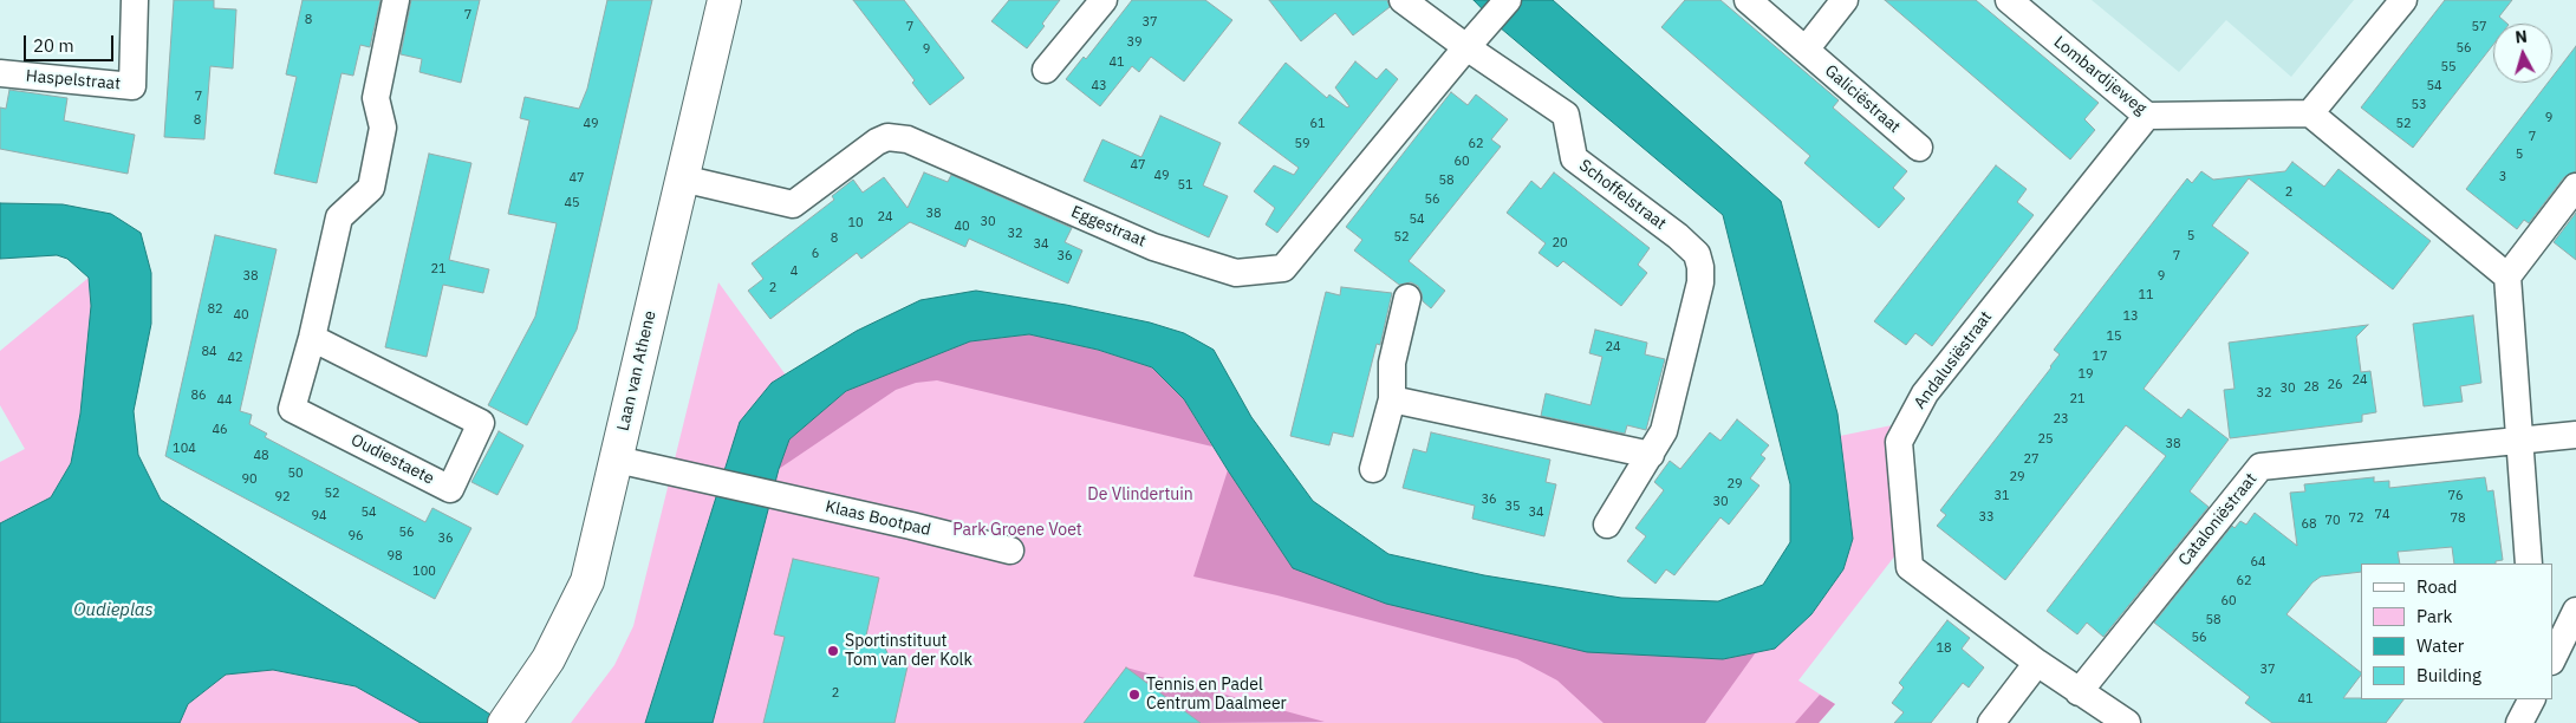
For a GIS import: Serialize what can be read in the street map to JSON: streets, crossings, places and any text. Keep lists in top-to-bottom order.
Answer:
{
  "streets": {
    "street": [
      "Lombardijeweg",
      "Haspelstraat",
      "Galiciëstraat",
      "Schoffelstraat",
      "Eggestraat",
      "Andalusiëstraat",
      "Laan van Athene",
      "Oudiestaete",
      "Klaas Bootpad",
      "Cataloniëstraat"
    ]
  },
  "crossings": [
    ["Lombardijeweg", "Andalusiëstraat"],
    ["Schoffelstraat", "Eggestraat"],
    ["Eggestraat", "Laan van Athene"],
    ["Andalusiëstraat", "Cataloniëstraat"],
    ["Laan van Athene", "Klaas Bootpad"]
  ],
  "water": ["Oudieplas"],
  "parks": ["De Vlindertuin", "Park Groene Voet"],
  "places": ["Sportinstituut Tom van der Kolk", "Tennis en Padel Centrum Daalmeer"],
  "house_numbers": [
    "7",
    "8",
    "37",
    "7",
    "57",
    "39",
    "56",
    "9",
    "41",
    "55",
    "43",
    "54",
    "7",
    "53",
    "9",
    "8",
    "49",
    "61",
    "52",
    "7",
    "59",
    "62",
    "5",
    "60",
    "47",
    "49",
    "3",
    "47",
    "58",
    "51",
    "2",
    "56",
    "45",
    "38",
    "24",
    "54",
    "30",
    "10",
    "40",
    "32",
    "5",
    "52",
    "8",
    "20",
    "34",
    "6",
    "36",
    "7",
    "21",
    "4",
    "38",
    "9",
    "2",
    "11",
    "82",
    "40",
    "13",
    "15",
    "24",
    "84",
    "17",
    "42",
    "19",
    "24",
    "26",
    "28",
    "30",
    "32",
    "86",
    "21",
    "44",
    "23",
    "46",
    "25",
    "38",
    "104",
    "48",
    "27",
    "50",
    "29",
    "90",
    "29",
    "52",
    "31",
    "76",
    "92",
    "36",
    "30",
    "35",
    "54",
    "34",
    "74",
    "94",
    "33",
    "72",
    "78",
    "70",
    "68",
    "56",
    "96",
    "36",
    "98",
    "64",
    "100",
    "62",
    "60",
    "58",
    "56",
    "18",
    "37",
    "2",
    "41"
  ],
  "legend": [
    "Road",
    "Park",
    "Water",
    "Building"
  ],
  "scale_bar": "20 m",
  "north": "top"
}
